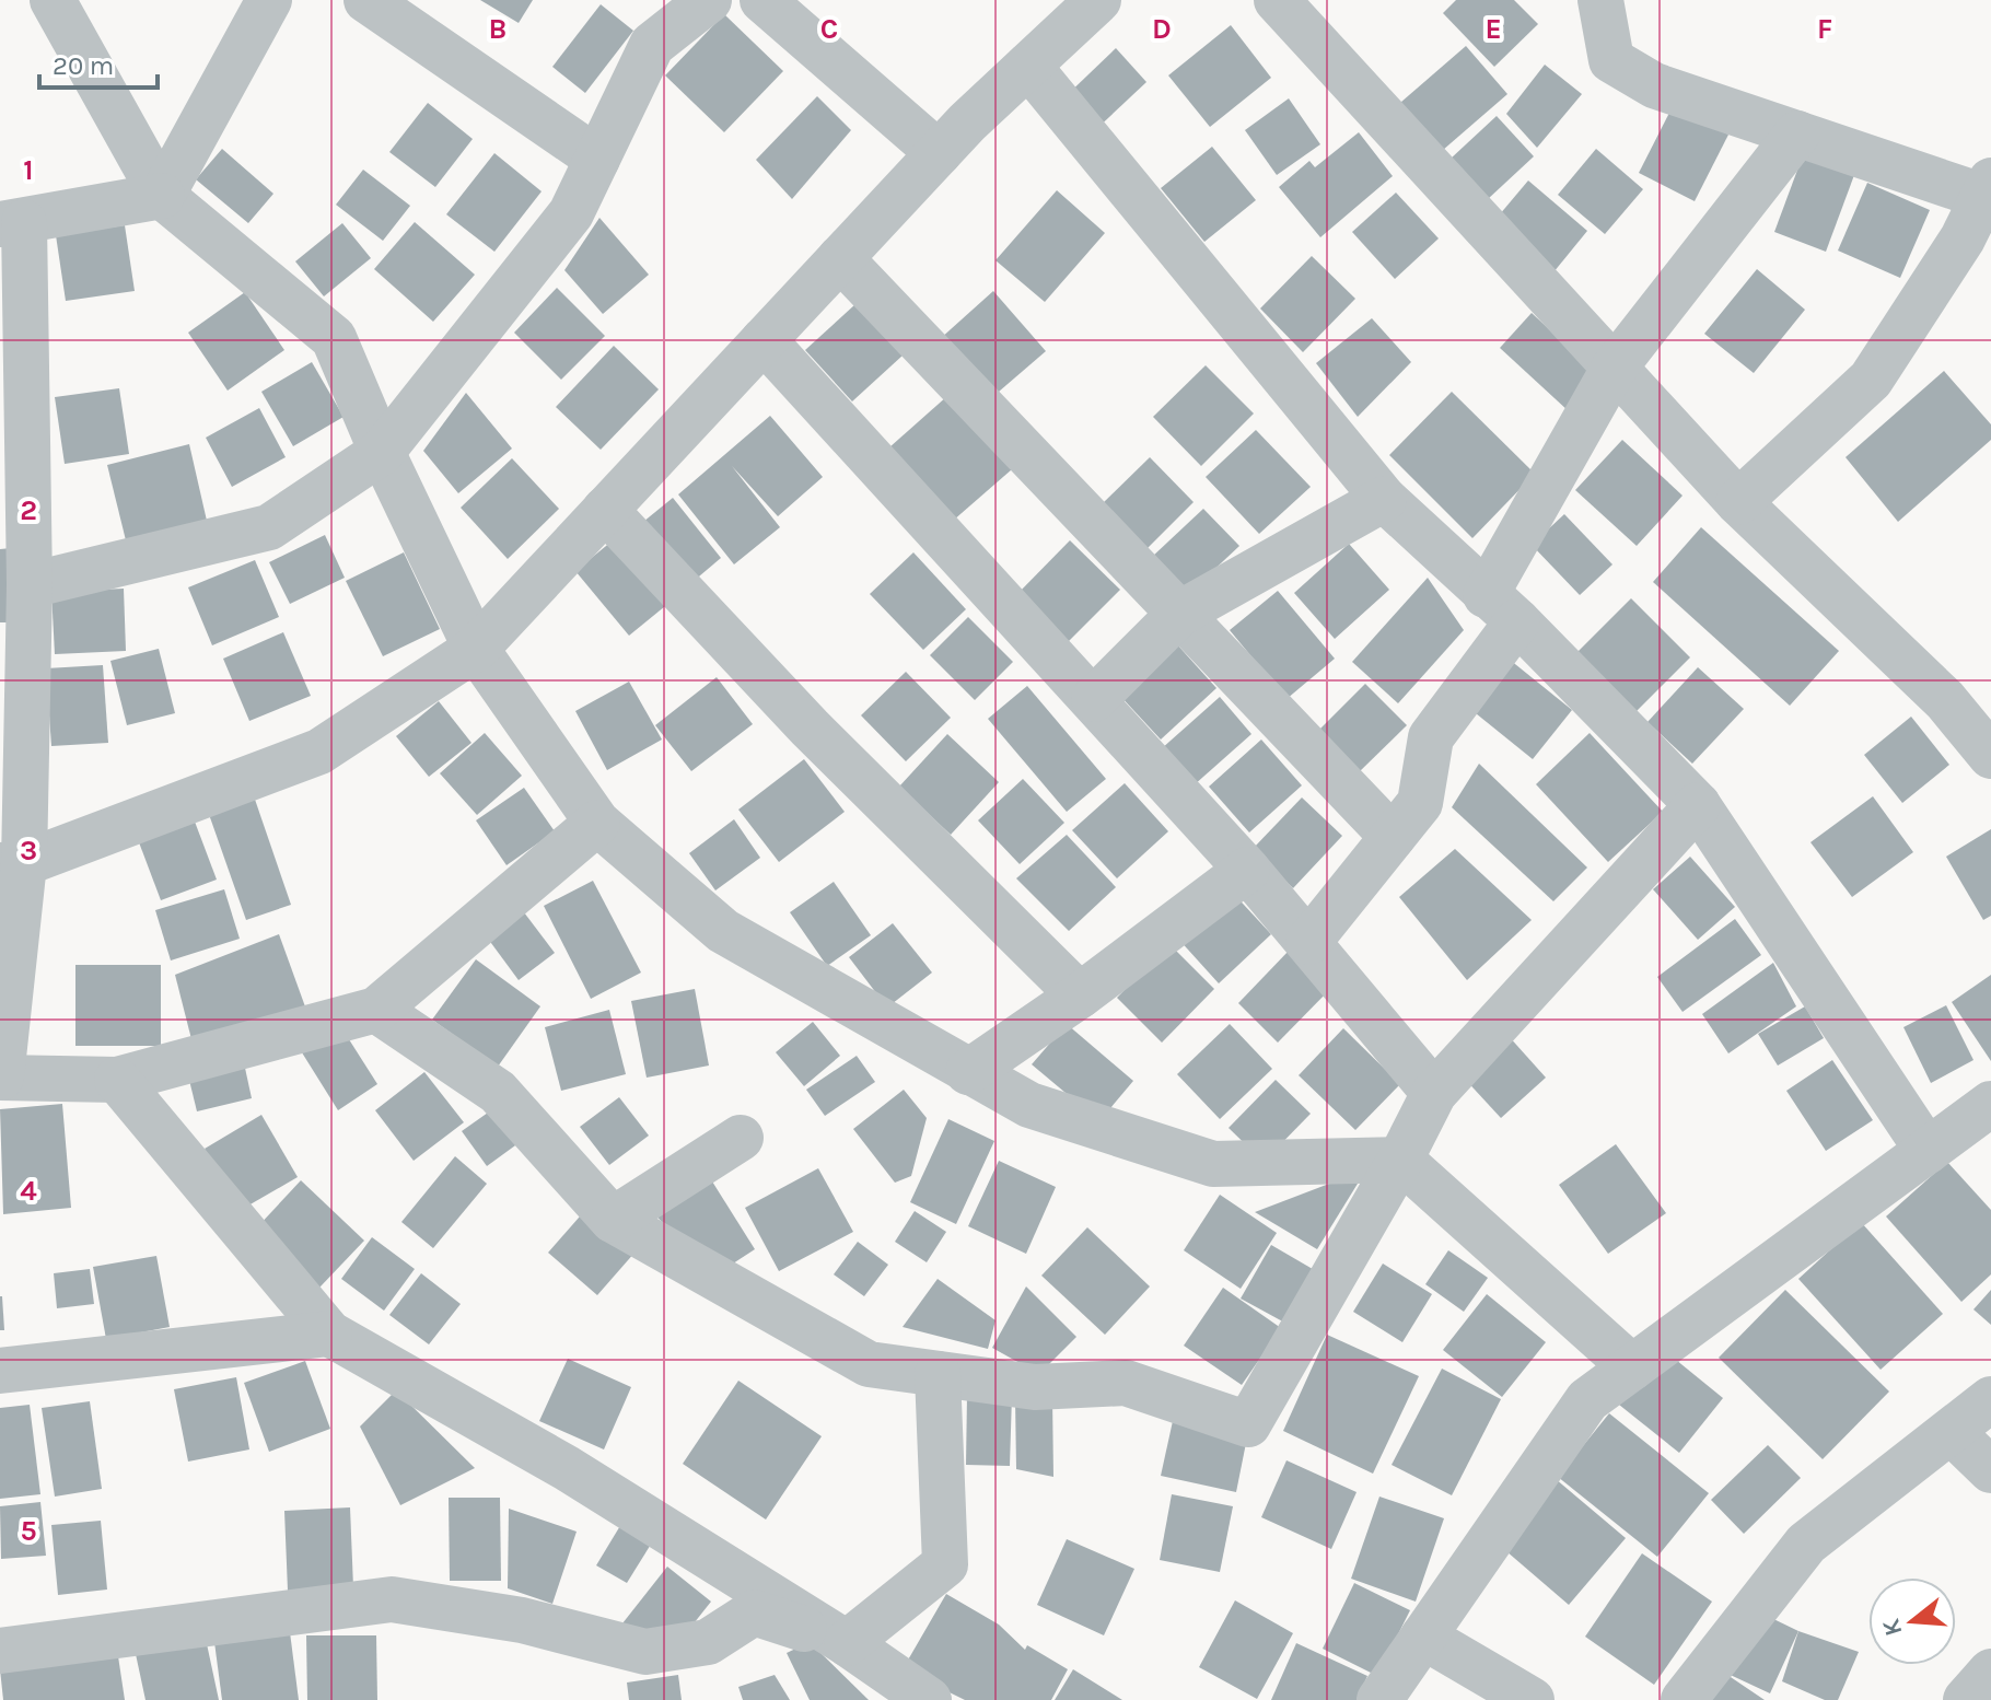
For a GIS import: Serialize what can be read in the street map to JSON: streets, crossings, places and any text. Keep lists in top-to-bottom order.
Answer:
{
  "scale_bar": "20 m",
  "north": "left",
  "grid": {
    "columns": [
      "B",
      "C",
      "D",
      "E",
      "F"
    ],
    "rows": [
      "1",
      "2",
      "3",
      "4",
      "5"
    ]
  }
}
